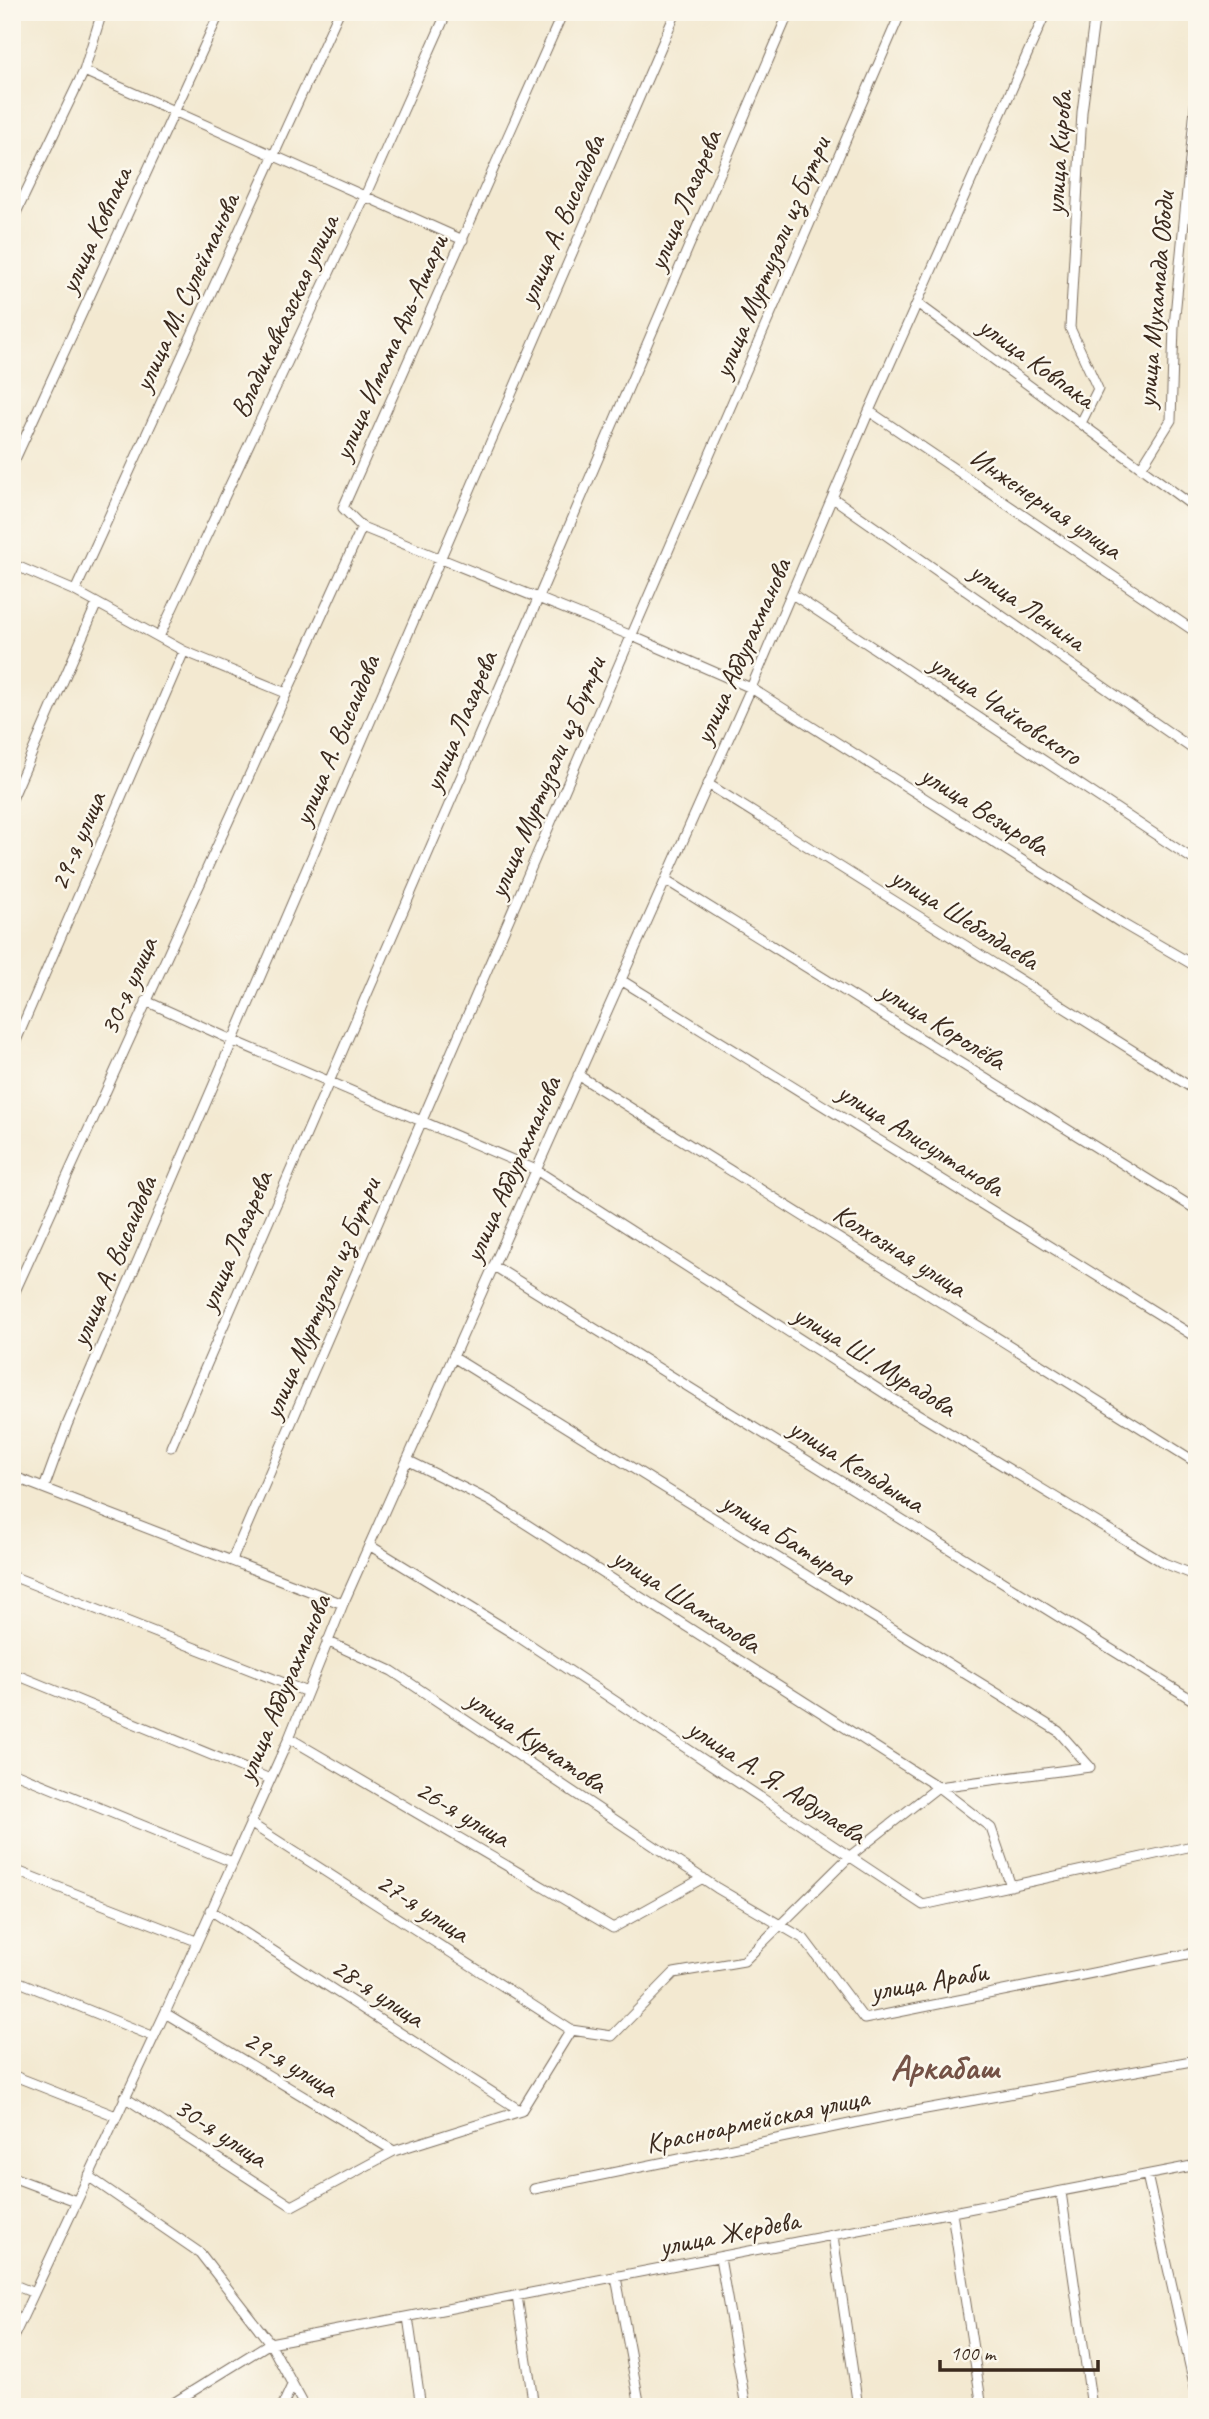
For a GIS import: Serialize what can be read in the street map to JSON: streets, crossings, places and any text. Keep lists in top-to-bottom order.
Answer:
{
  "streets": {
    "street": [
      "улица Кирова",
      "улица Лазарева",
      "улица А. Висаидова",
      "улица Ковпака",
      "улица Муртузали из Бутри",
      "улица М. Сулейманова",
      "улица Мухамада Ободи",
      "Владикавказская улица",
      "улица Имама Аль-Ашари",
      "Инженерная улица",
      "улица Ленина",
      "улица Абдурахманова",
      "улица Чайковского",
      "улица Везирова",
      "29-я улица",
      "улица Шеболдаева",
      "30-я улица",
      "улица Королёва",
      "улица Алисултанова",
      "Колхозная улица",
      "улица Ш. Мурадова",
      "улица Кельдыша",
      "улица Батырая",
      "улица Шамхалова",
      "улица Курчатова",
      "улица А. Я. Абдулаева",
      "26-я улица",
      "27-я улица",
      "улица Араби",
      "28-я улица",
      "Красноармейская улица",
      "улица Жердева"
    ]
  },
  "crossings": [
    ["улица Кирова", "улица Ковпака"],
    ["улица Лазарева", "улица Везирова"],
    ["улица Лазарева", "улица Ш. Мурадова"],
    ["улица А. Висаидова", "улица Везирова"],
    ["улица А. Висаидова", "улица Ш. Мурадова"],
    ["улица Ковпака", "улица Мухамада Ободи"],
    ["улица Ковпака", "улица Абдурахманова"],
    ["улица Муртузали из Бутри", "улица Везирова"],
    ["улица Муртузали из Бутри", "улица Ш. Мурадова"],
    ["улица Имама Аль-Ашари", "улица Везирова"],
    ["Инженерная улица", "улица Абдурахманова"],
    ["улица Ленина", "улица Абдурахманова"],
    ["улица Абдурахманова", "улица Чайковского"],
    ["улица Абдурахманова", "улица Везирова"],
    ["улица Абдурахманова", "29-я улица"],
    ["улица Абдурахманова", "улица Шеболдаева"],
    ["улица Абдурахманова", "30-я улица"],
    ["улица Абдурахманова", "улица Королёва"],
    ["улица Абдурахманова", "улица Алисултанова"],
    ["улица Абдурахманова", "Колхозная улица"],
    ["улица Абдурахманова", "улица Ш. Мурадова"],
    ["улица Абдурахманова", "улица Кельдыша"],
    ["улица Абдурахманова", "улица Батырая"],
    ["улица Абдурахманова", "улица Шамхалова"],
    ["улица Абдурахманова", "улица Курчатова"],
    ["улица Абдурахманова", "улица А. Я. Абдулаева"],
    ["улица Абдурахманова", "26-я улица"],
    ["улица Абдурахманова", "27-я улица"],
    ["улица Абдурахманова", "28-я улица"],
    ["29-я улица", "30-я улица"],
    ["30-я улица", "улица Ш. Мурадова"],
    ["улица Батырая", "улица Шамхалова"],
    ["улица Шамхалова", "улица А. Я. Абдулаева"],
    ["улица Курчатова", "26-я улица"],
    ["улица Курчатова", "улица Араби"]
  ],
  "districts": ["Аркабаш"],
  "scale_bar": "100 m"
}
